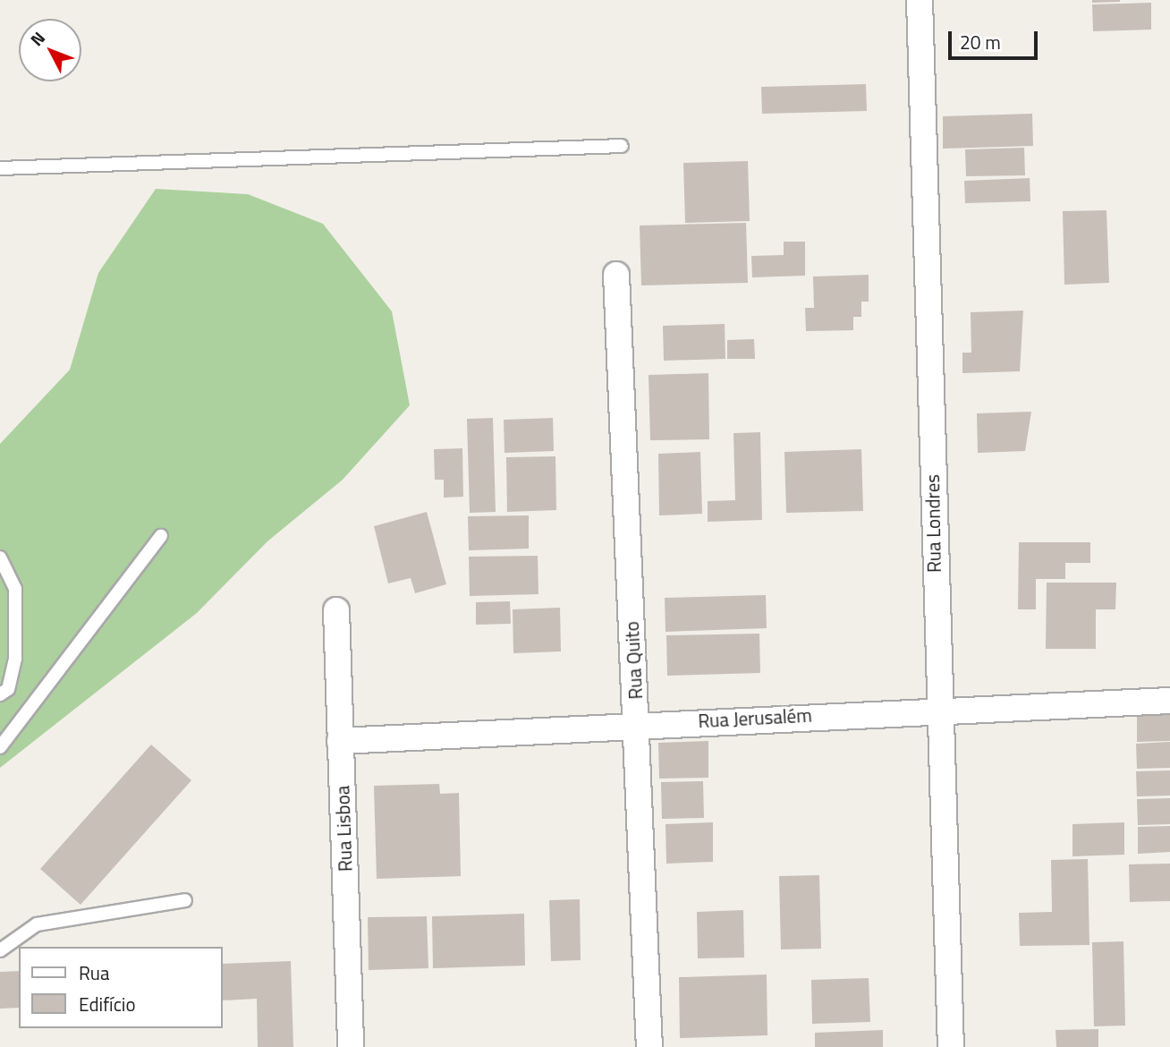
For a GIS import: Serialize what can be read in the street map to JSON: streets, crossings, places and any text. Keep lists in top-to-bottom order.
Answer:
{
  "streets": {
    "street": [
      "Rua Londres",
      "Rua Quito",
      "Rua Jerusalém",
      "Rua Lisboa"
    ]
  },
  "crossings": [
    ["Rua Londres", "Rua Jerusalém"],
    ["Rua Quito", "Rua Jerusalém"],
    ["Rua Jerusalém", "Rua Lisboa"]
  ],
  "legend": ["Rua", "Edifício"],
  "scale_bar": "20 m",
  "north": "top left"
}
